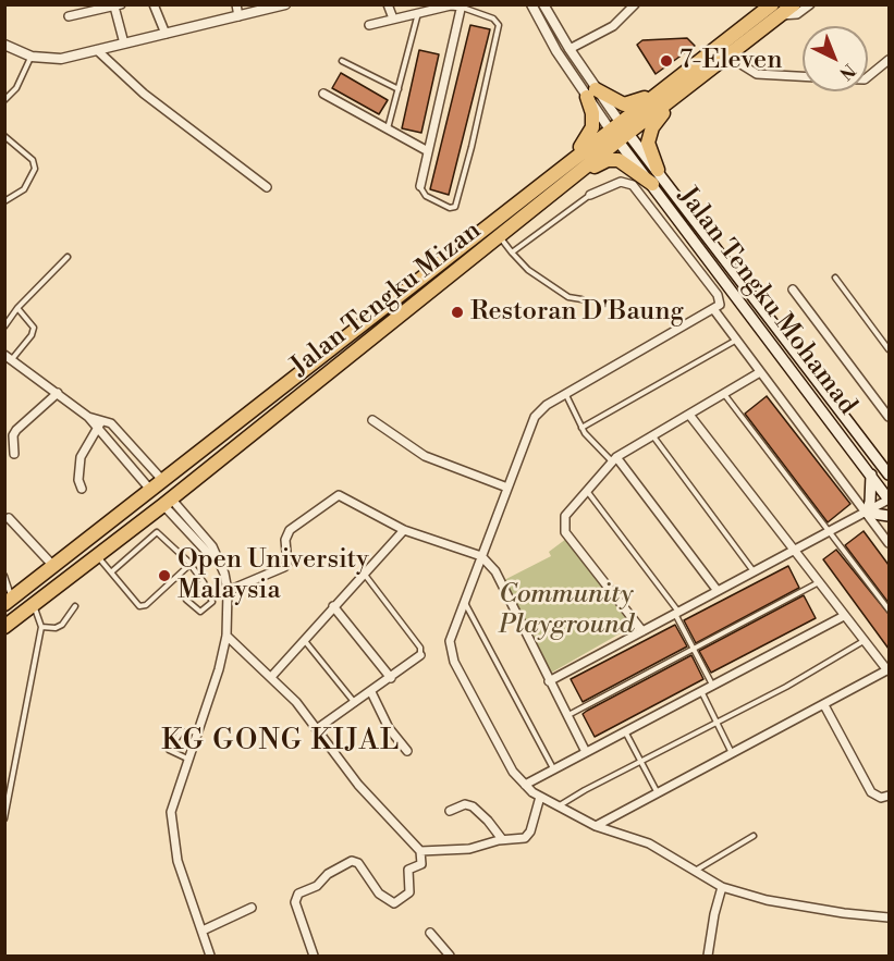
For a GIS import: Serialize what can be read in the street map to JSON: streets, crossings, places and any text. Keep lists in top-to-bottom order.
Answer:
{
  "streets": {
    "highway": ["Jalan Tengku Mizan"],
    "main road": ["Jalan Tengku Mohamad"]
  },
  "crossings": [
    ["Jalan Tengku Mizan", "Jalan Tengku Mohamad"]
  ],
  "districts": ["KG GONG KIJAL"],
  "parks": ["Community Playground"],
  "places": ["7-Eleven", "Restoran D'Baung", "Open University Malaysia"],
  "north": "bottom right"
}
